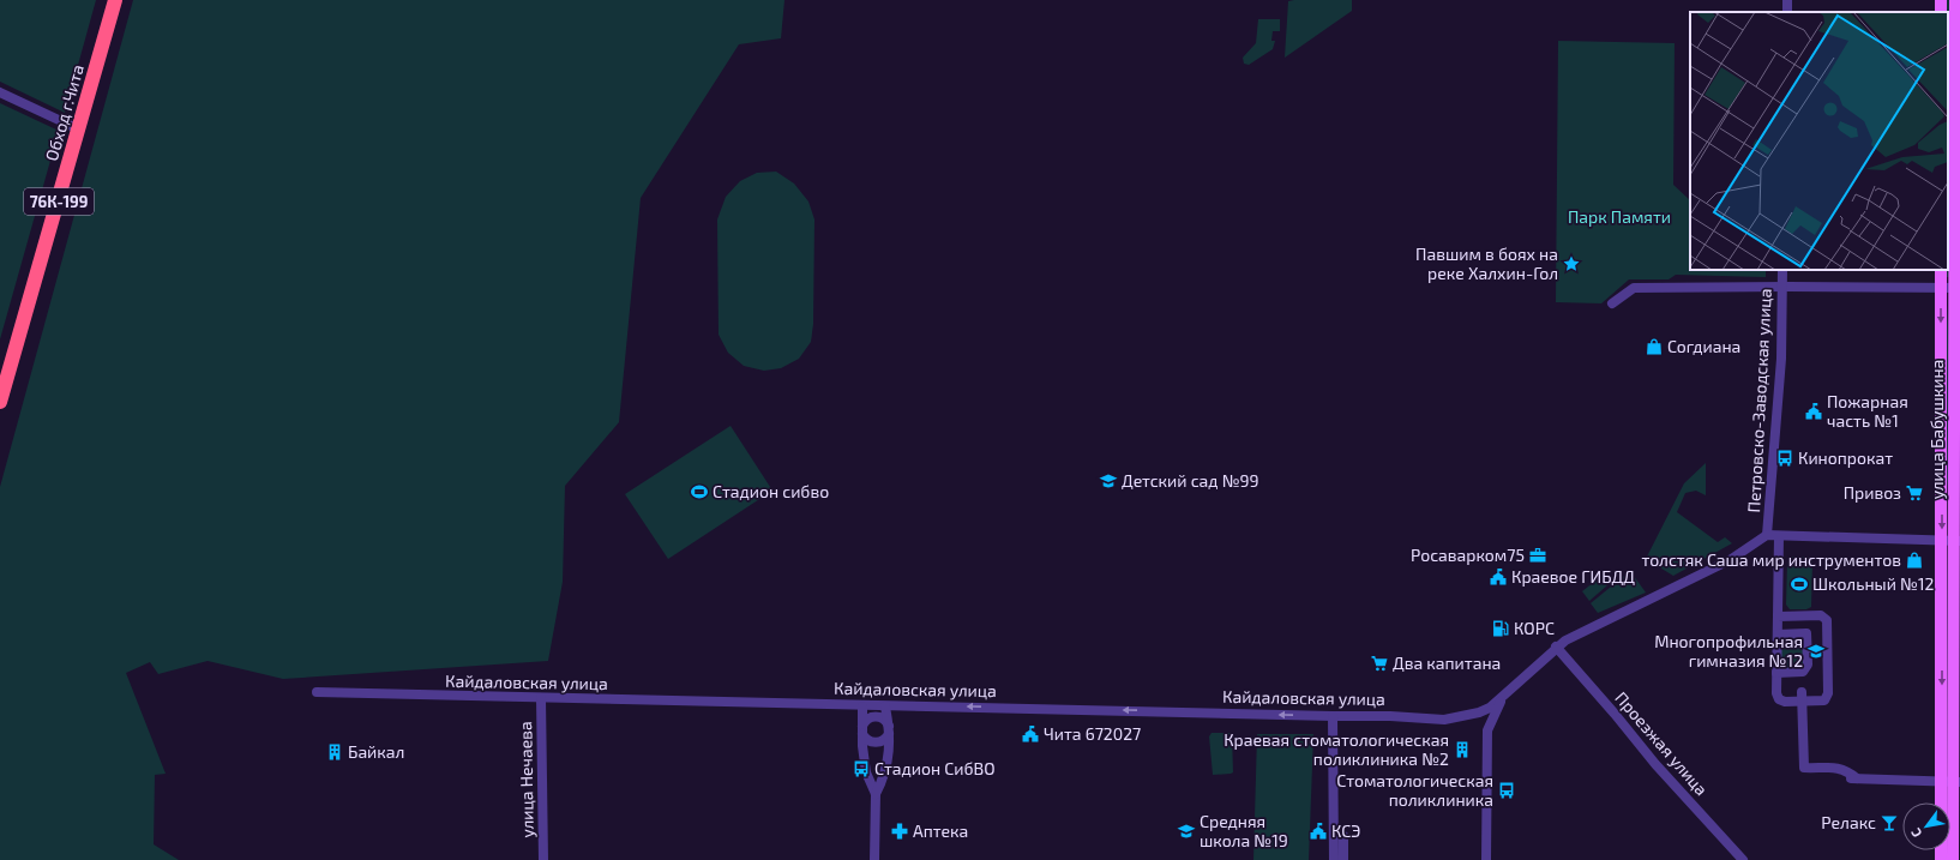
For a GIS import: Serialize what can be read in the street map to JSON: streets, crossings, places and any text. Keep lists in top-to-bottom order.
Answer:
{
  "streets": {
    "highway": ["Обход г.Чита", "76К-199"],
    "main road": ["улица Бабушкина"],
    "street": [
      "Петровско-Заводская улица",
      "Кайдаловская улица",
      "Проезжая улица",
      "улица Нечаева"
    ]
  },
  "crossings": [
    ["Кайдаловская улица", "улица Нечаева"]
  ],
  "one_way": ["Кайдаловская улица"],
  "parks": ["Парк Памяти"],
  "places": {
    "place": ["Павшим в боях на реке Халхин-Гол"],
    "shop": ["Согдиана", "толстяк Саша мир инструментов"],
    "public building": [
      "Пожарная часть №1",
      "Краевое ГИБДД",
      "Чита 672027",
      "КСЭ"
    ],
    "bus stop": ["Кинопрокат", "Стадион СибВО", "Стоматологическая поликлиника"],
    "school or university": ["Детский сад №99", "Многопрофильная гимназия №12", "Средняя школа №19"],
    "sports": ["Стадион сибво", "Школьный №12"],
    "supermarket": ["Привоз", "Два капитана"],
    "office": ["Росаварком75"],
    "fuel station": ["КОРС"],
    "building": ["Краевая стоматологическая поликлиника №2", "Байкал"],
    "bar": ["Релакс"],
    "pharmacy": ["Аптека"]
  },
  "north": "bottom left"
}
